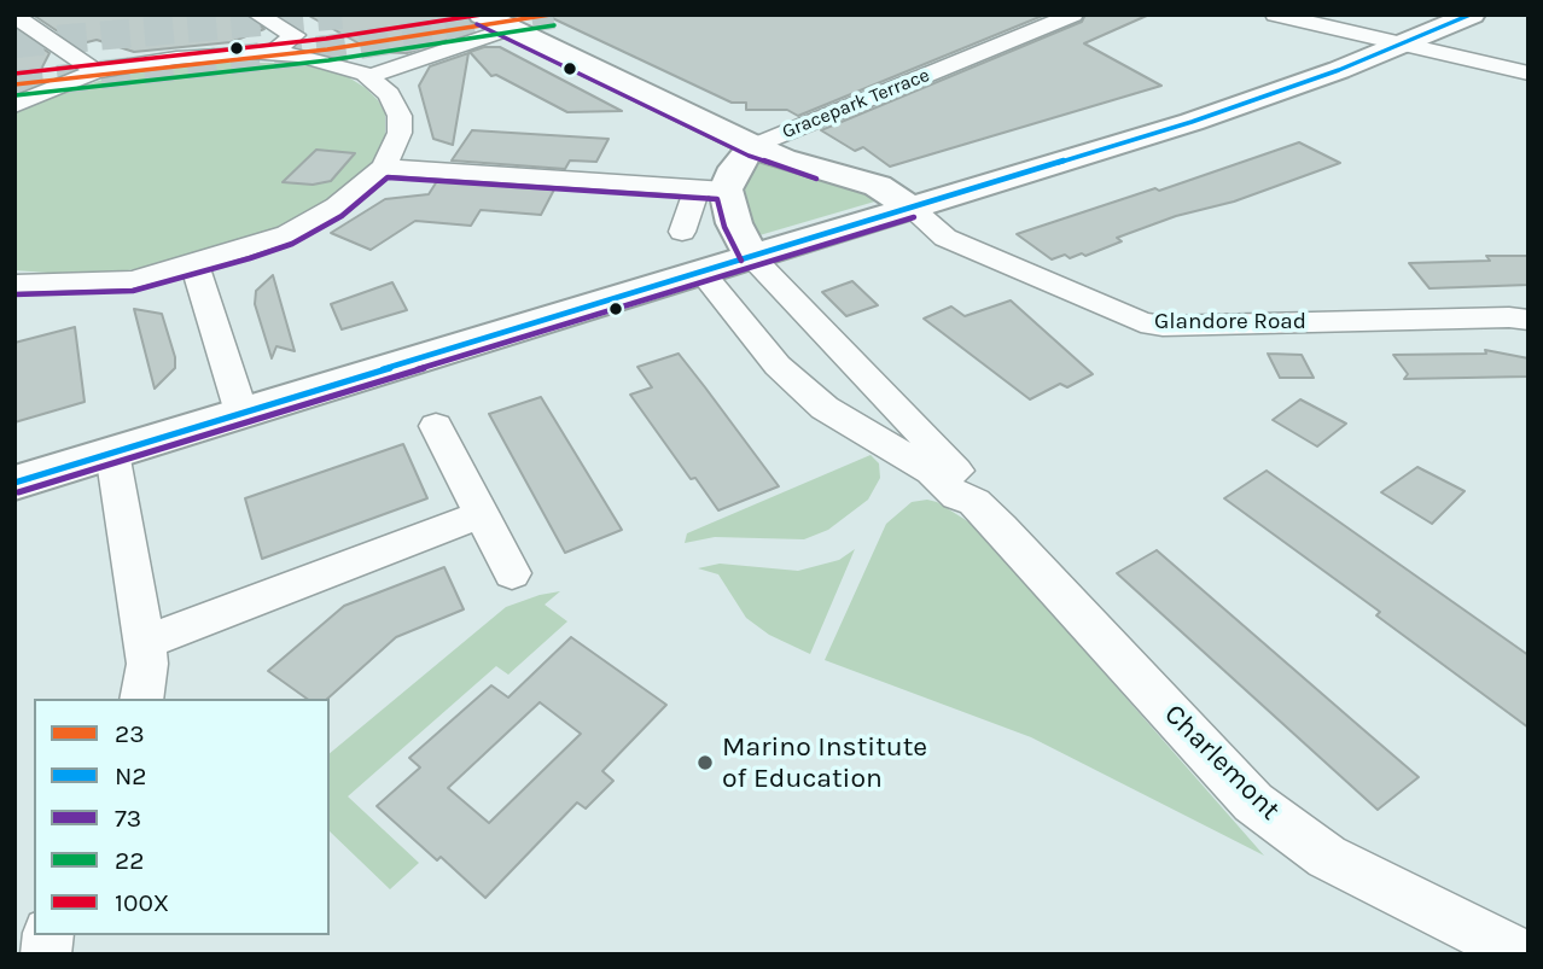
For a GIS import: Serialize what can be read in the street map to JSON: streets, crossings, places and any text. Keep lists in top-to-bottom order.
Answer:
{
  "streets": {
    "main road": ["Gracepark Terrace"],
    "street": ["Glandore Road", "Charlemont"]
  },
  "places": ["Marino Institute of Education"],
  "lines": [
    "transit line 23",
    "transit line N2",
    "transit line 100X",
    "transit line 73",
    "transit line 22"
  ],
  "legend": [
    "23",
    "N2",
    "73",
    "22",
    "100X"
  ]
}
